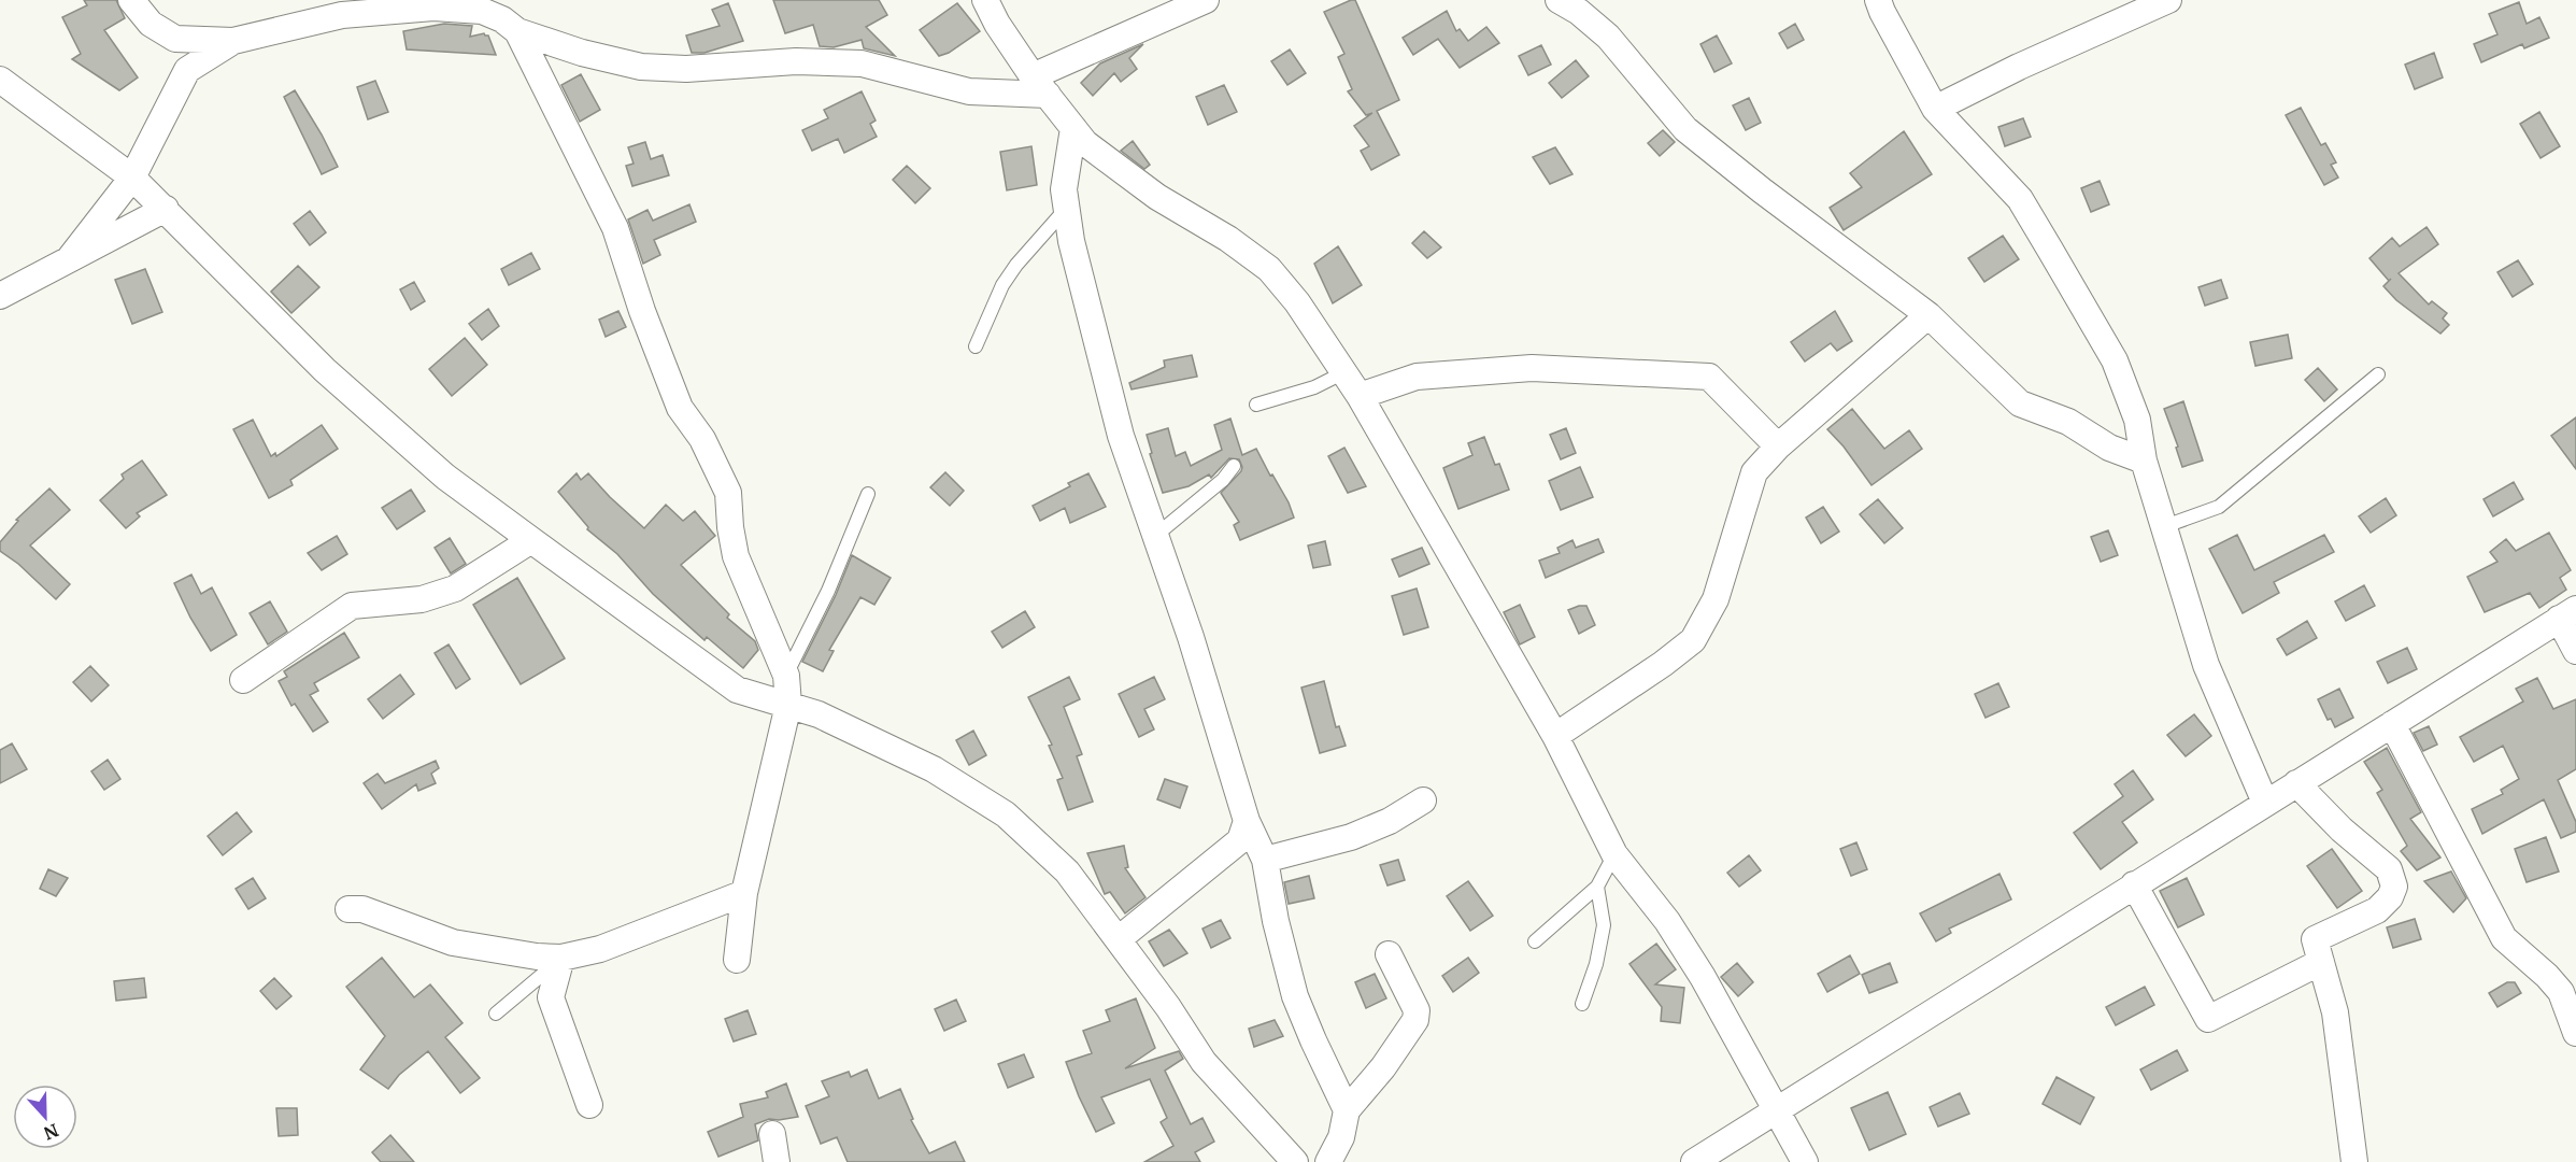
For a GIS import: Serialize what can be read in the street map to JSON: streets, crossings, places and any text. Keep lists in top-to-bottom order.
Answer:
{
  "north": "bottom"
}
